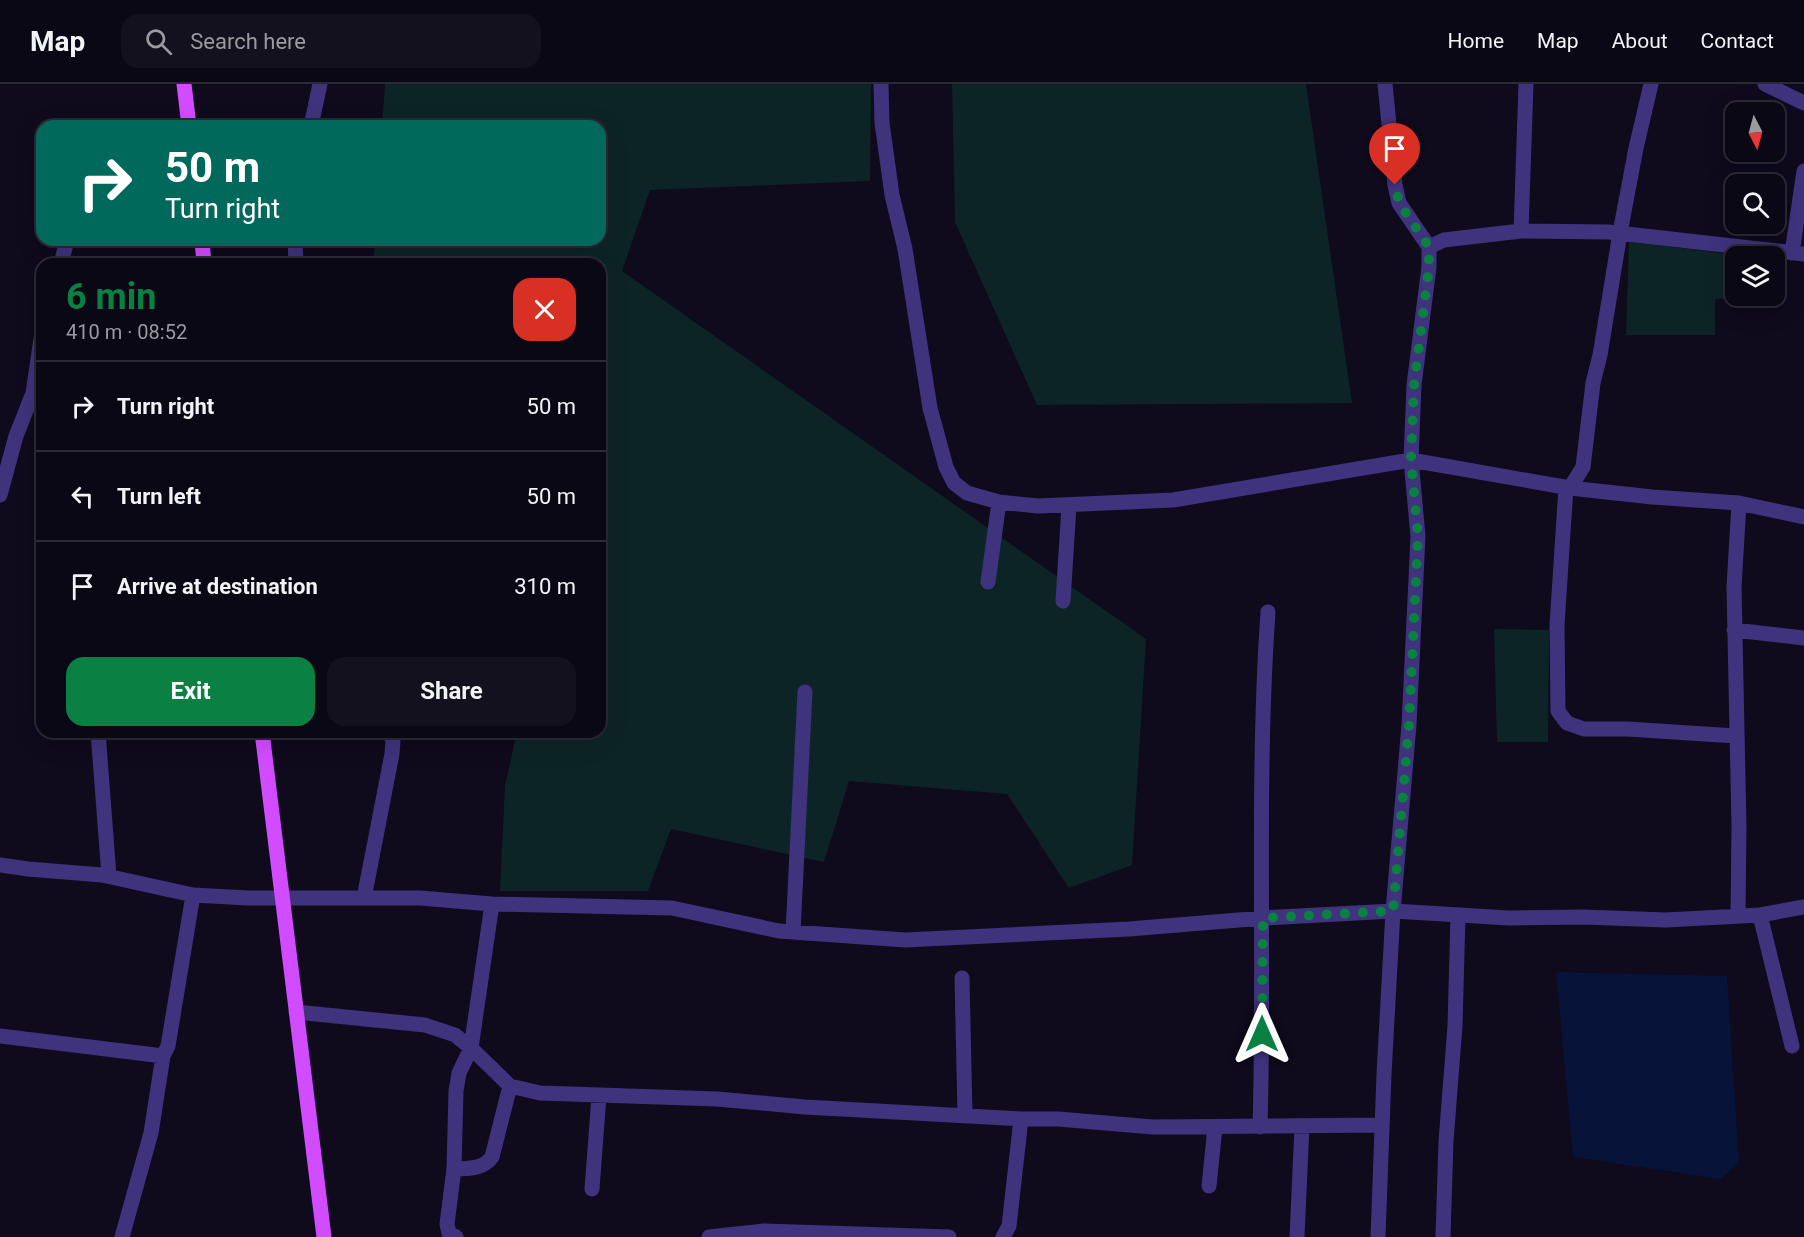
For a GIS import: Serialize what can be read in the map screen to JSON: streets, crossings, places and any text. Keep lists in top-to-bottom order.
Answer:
{
  "north": "bottom",
  "page": {
    "header": "Map",
    "search": "Search here",
    "nav": [
      "Home",
      "Map",
      "About",
      "Contact"
    ],
    "turn": ["50 m", "Turn right"],
    "heading": ["6 min", "410 m · 08:52"],
    "list": [
      {
        "name": "Turn right",
        "value": "50 m"
      },
      {
        "name": "Turn left",
        "value": "50 m"
      },
      {
        "name": "Arrive at destination",
        "value": "310 m"
      }
    ],
    "buttons": ["Exit", "Share"]
  }
}
